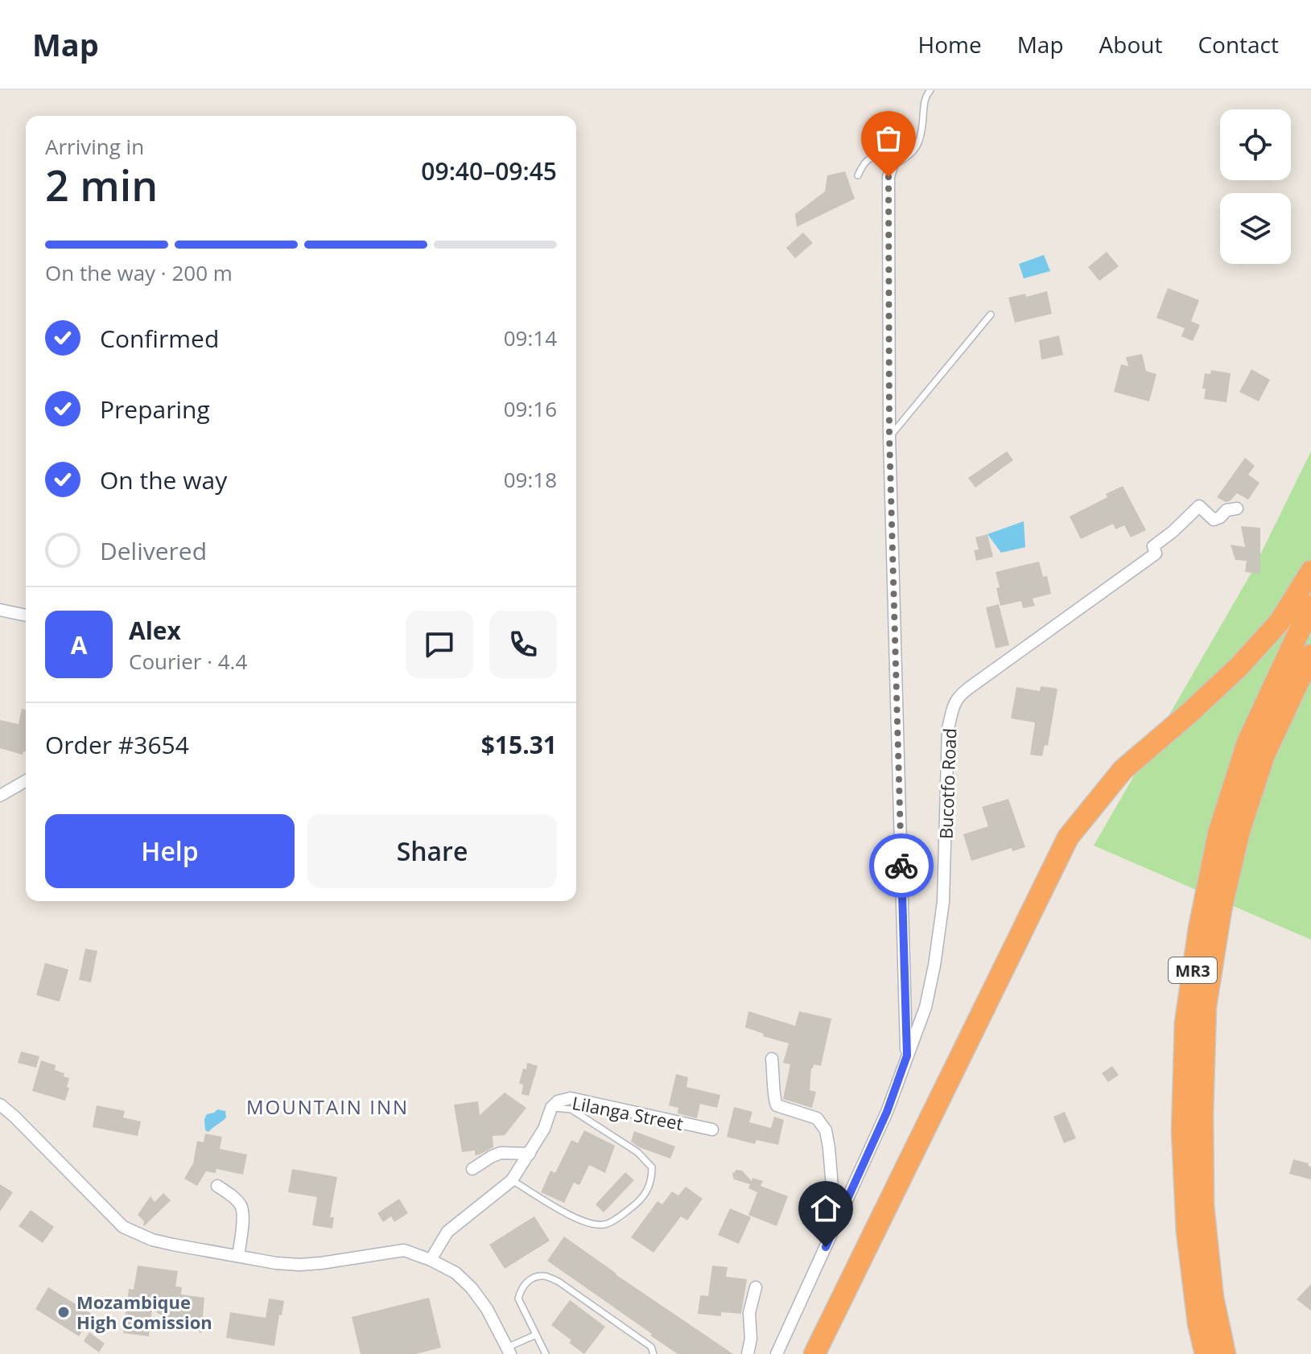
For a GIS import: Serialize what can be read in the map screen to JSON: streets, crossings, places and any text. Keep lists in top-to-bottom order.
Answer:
{
  "streets": {
    "highway": ["MR3"],
    "street": ["Bucotfo Road", "Lilanga Street"]
  },
  "districts": ["MOUNTAIN INN"],
  "places": ["Mozambique High Comission"],
  "page": {
    "header": "Map",
    "nav": [
      "Home",
      "Map",
      "About",
      "Contact"
    ],
    "heading": ["2 min", "Arriving in", "09:40–09:45"],
    "panel": [
      "Alex",
      "Courier · 4.4",
      "Order #3654",
      "$15.31"
    ],
    "bar": "On the way · 200 m",
    "list": [
      ["Confirmed", "09:14"],
      ["Preparing", "09:16"],
      ["On the way", "09:18"],
      "Delivered"
    ],
    "round": "A",
    "buttons": ["Help", "Share"]
  }
}
